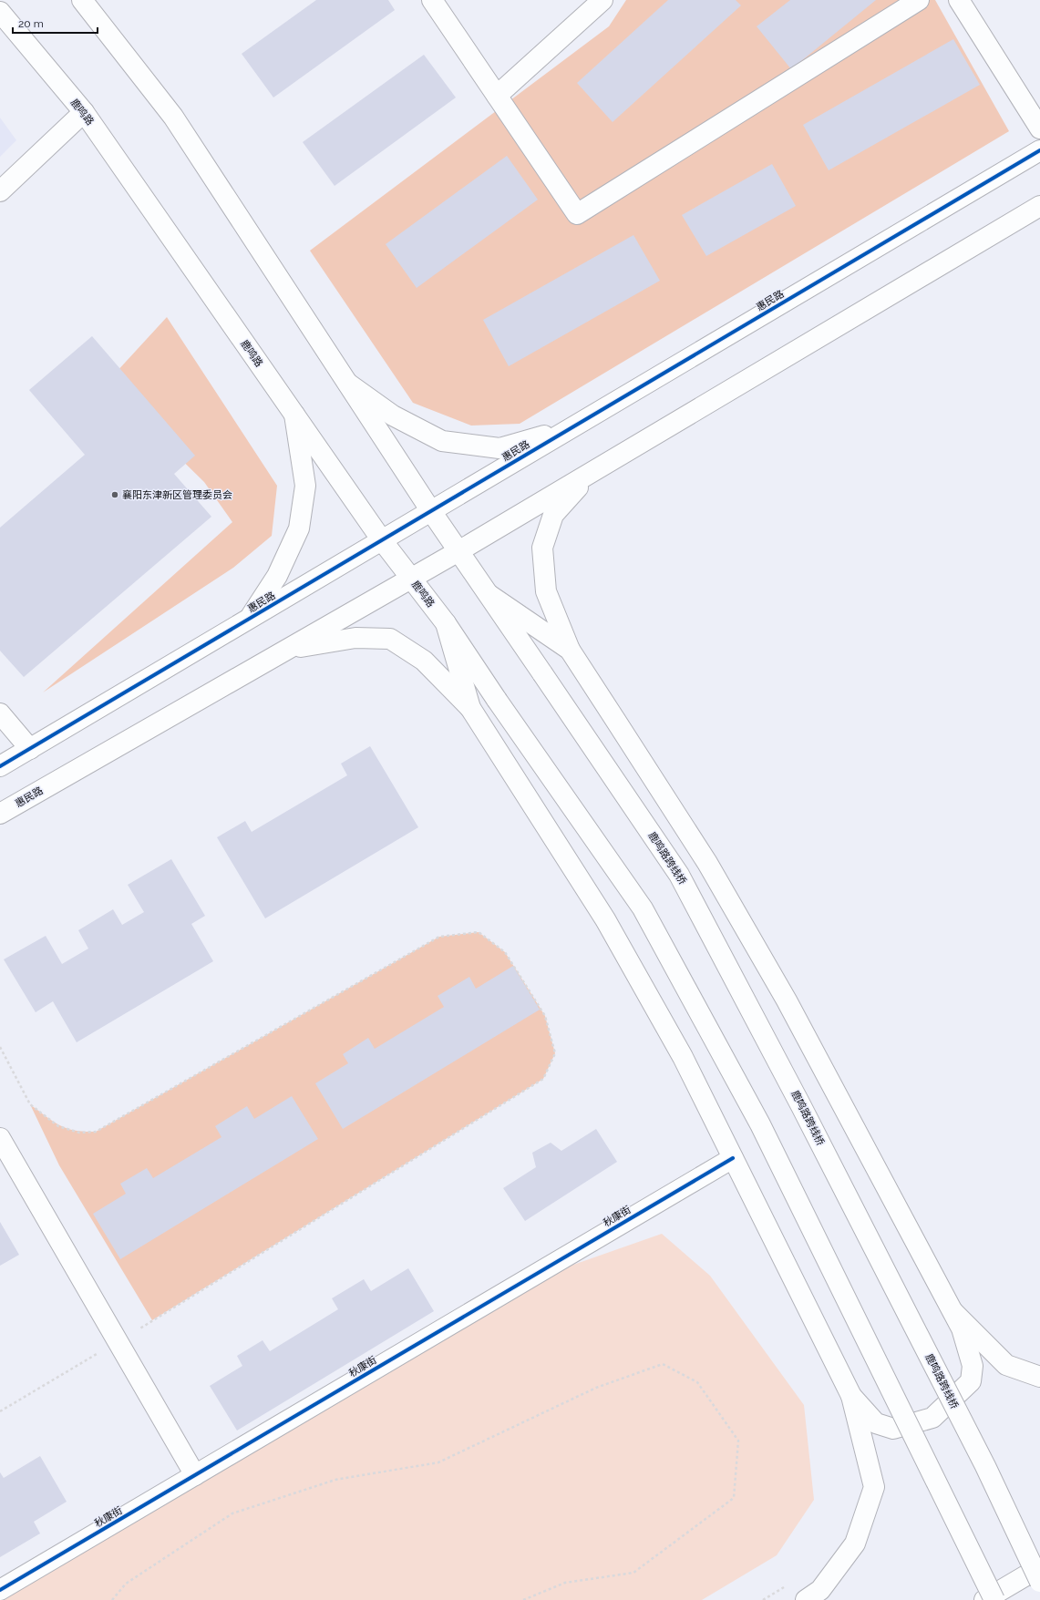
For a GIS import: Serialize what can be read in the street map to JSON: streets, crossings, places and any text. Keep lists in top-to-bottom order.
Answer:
{
  "streets": {
    "main road": [
      "鹿鸣路",
      "惠民路",
      "鹿鸣路跨线桥",
      "秋康街"
    ]
  },
  "crossings": [
    ["鹿鸣路", "惠民路"]
  ],
  "places": ["襄阳东津新区管理委员会"],
  "scale_bar": "20 m"
}
